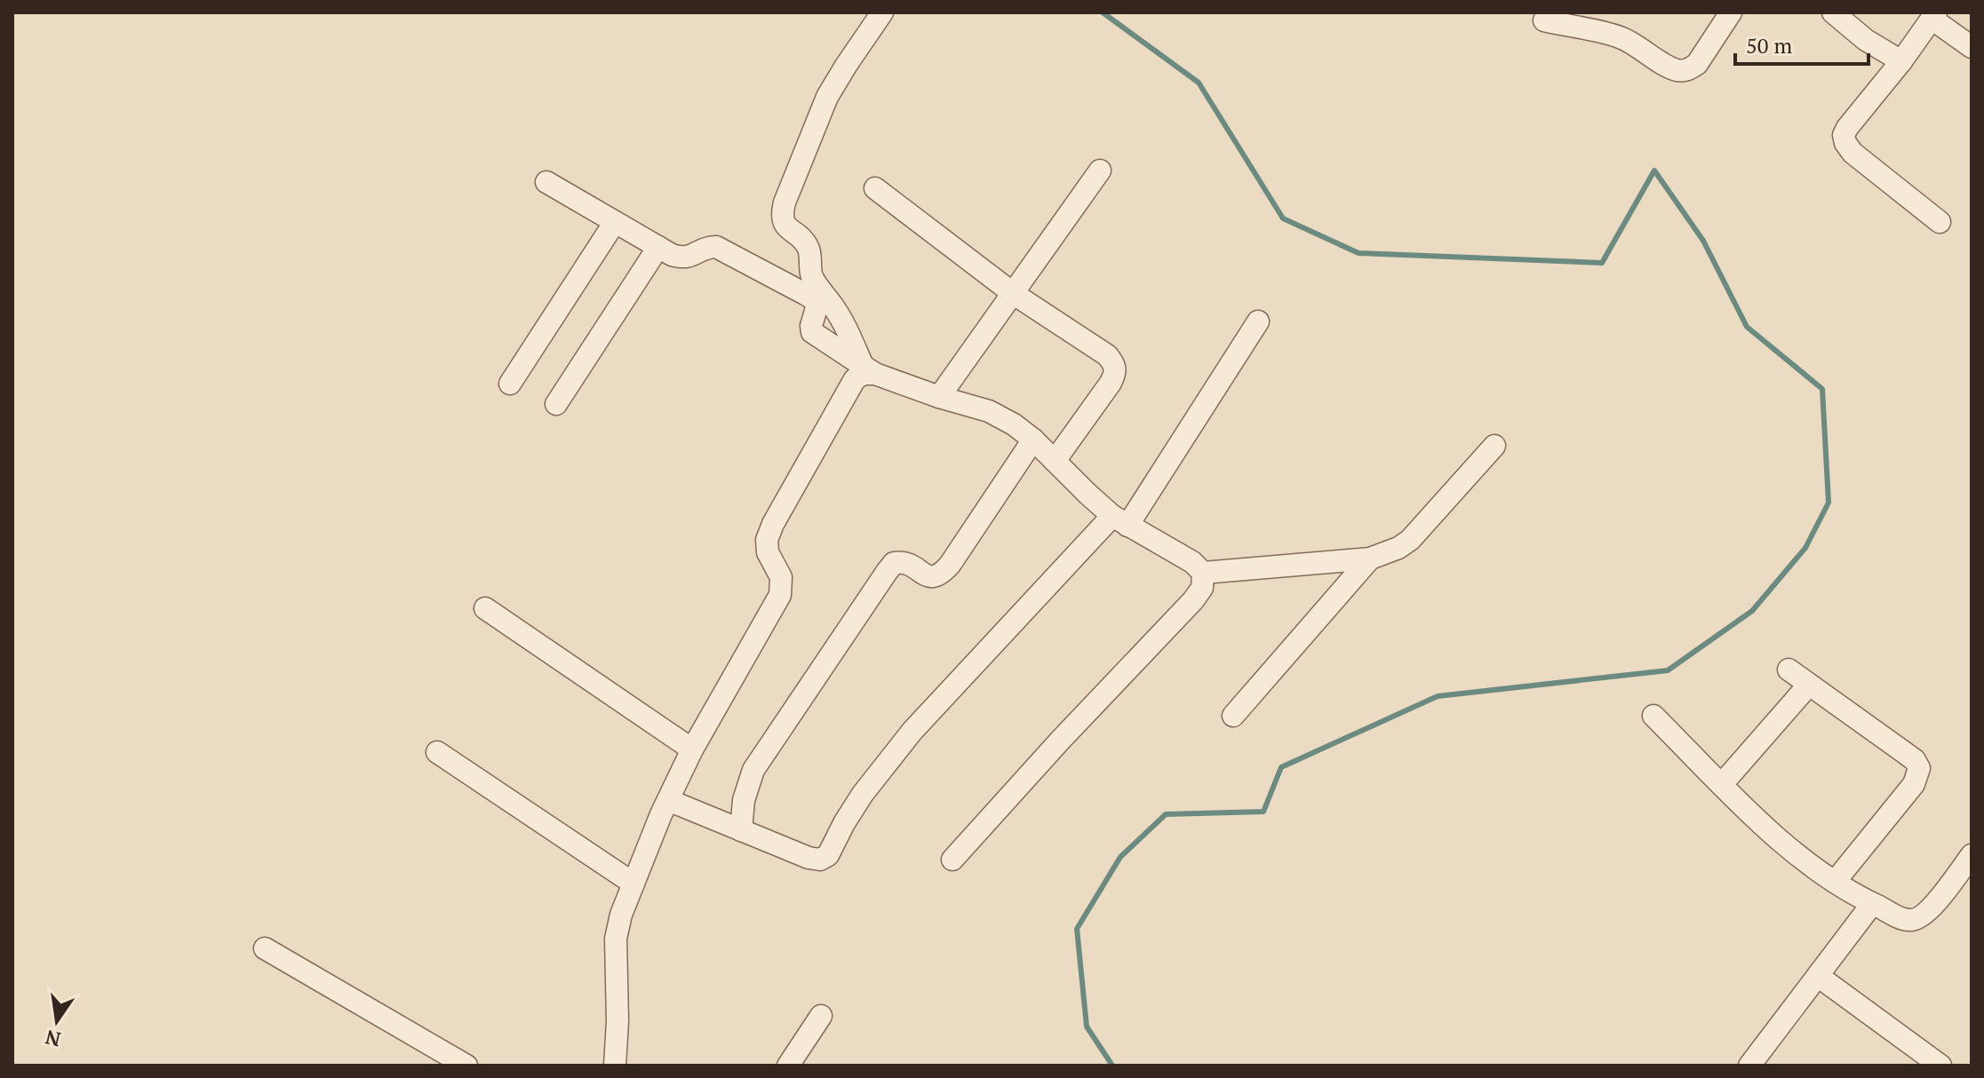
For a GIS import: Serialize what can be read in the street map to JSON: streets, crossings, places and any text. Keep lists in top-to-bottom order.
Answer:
{
  "scale_bar": "50 m",
  "north": "bottom"
}
